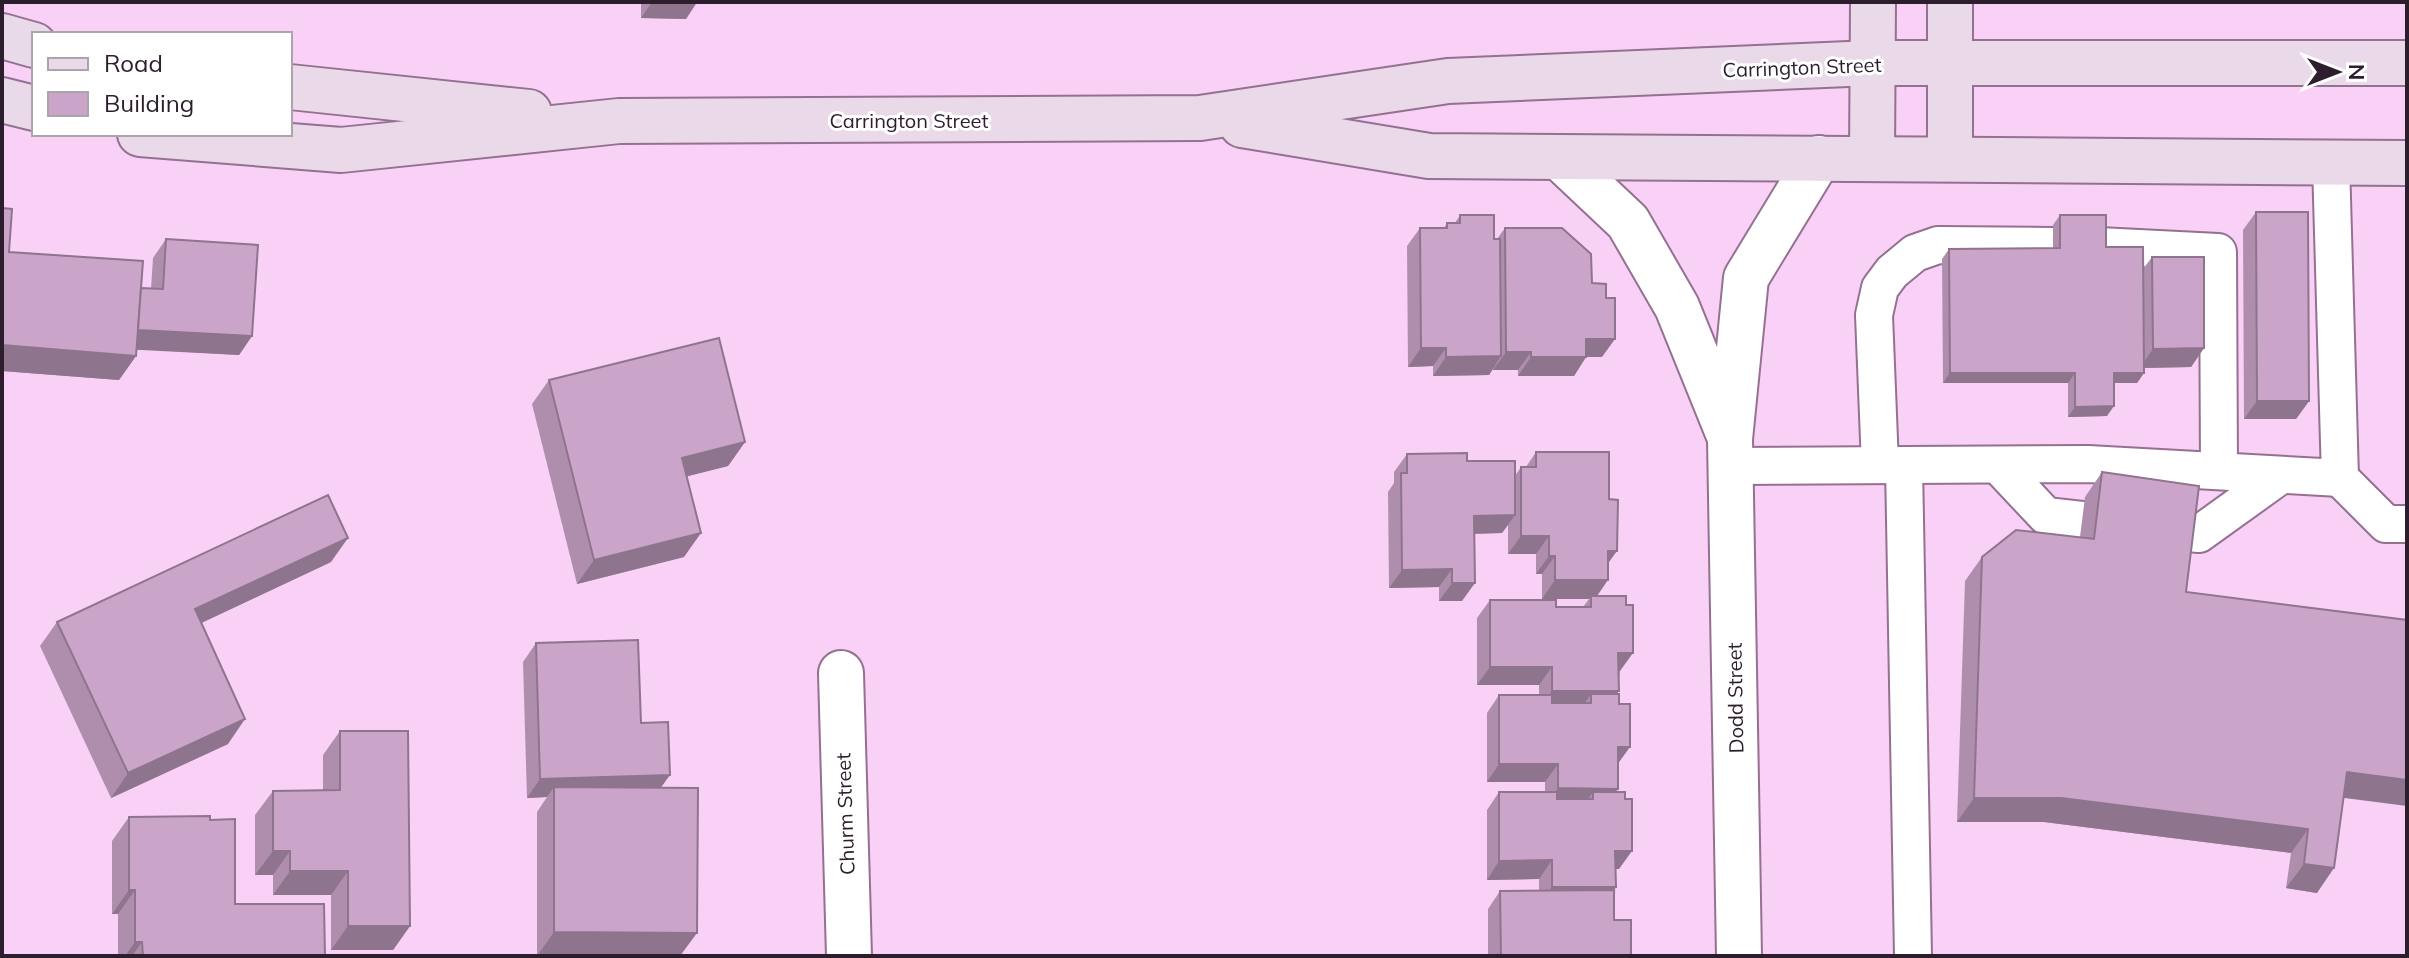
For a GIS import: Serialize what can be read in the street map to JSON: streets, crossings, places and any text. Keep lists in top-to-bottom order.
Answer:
{
  "streets": {
    "main road": ["Carrington Street"],
    "street": ["Dodd Street", "Churm Street"]
  },
  "crossings": [
    ["Carrington Street", "Dodd Street"]
  ],
  "legend": ["Road", "Building"],
  "north": "right"
}
